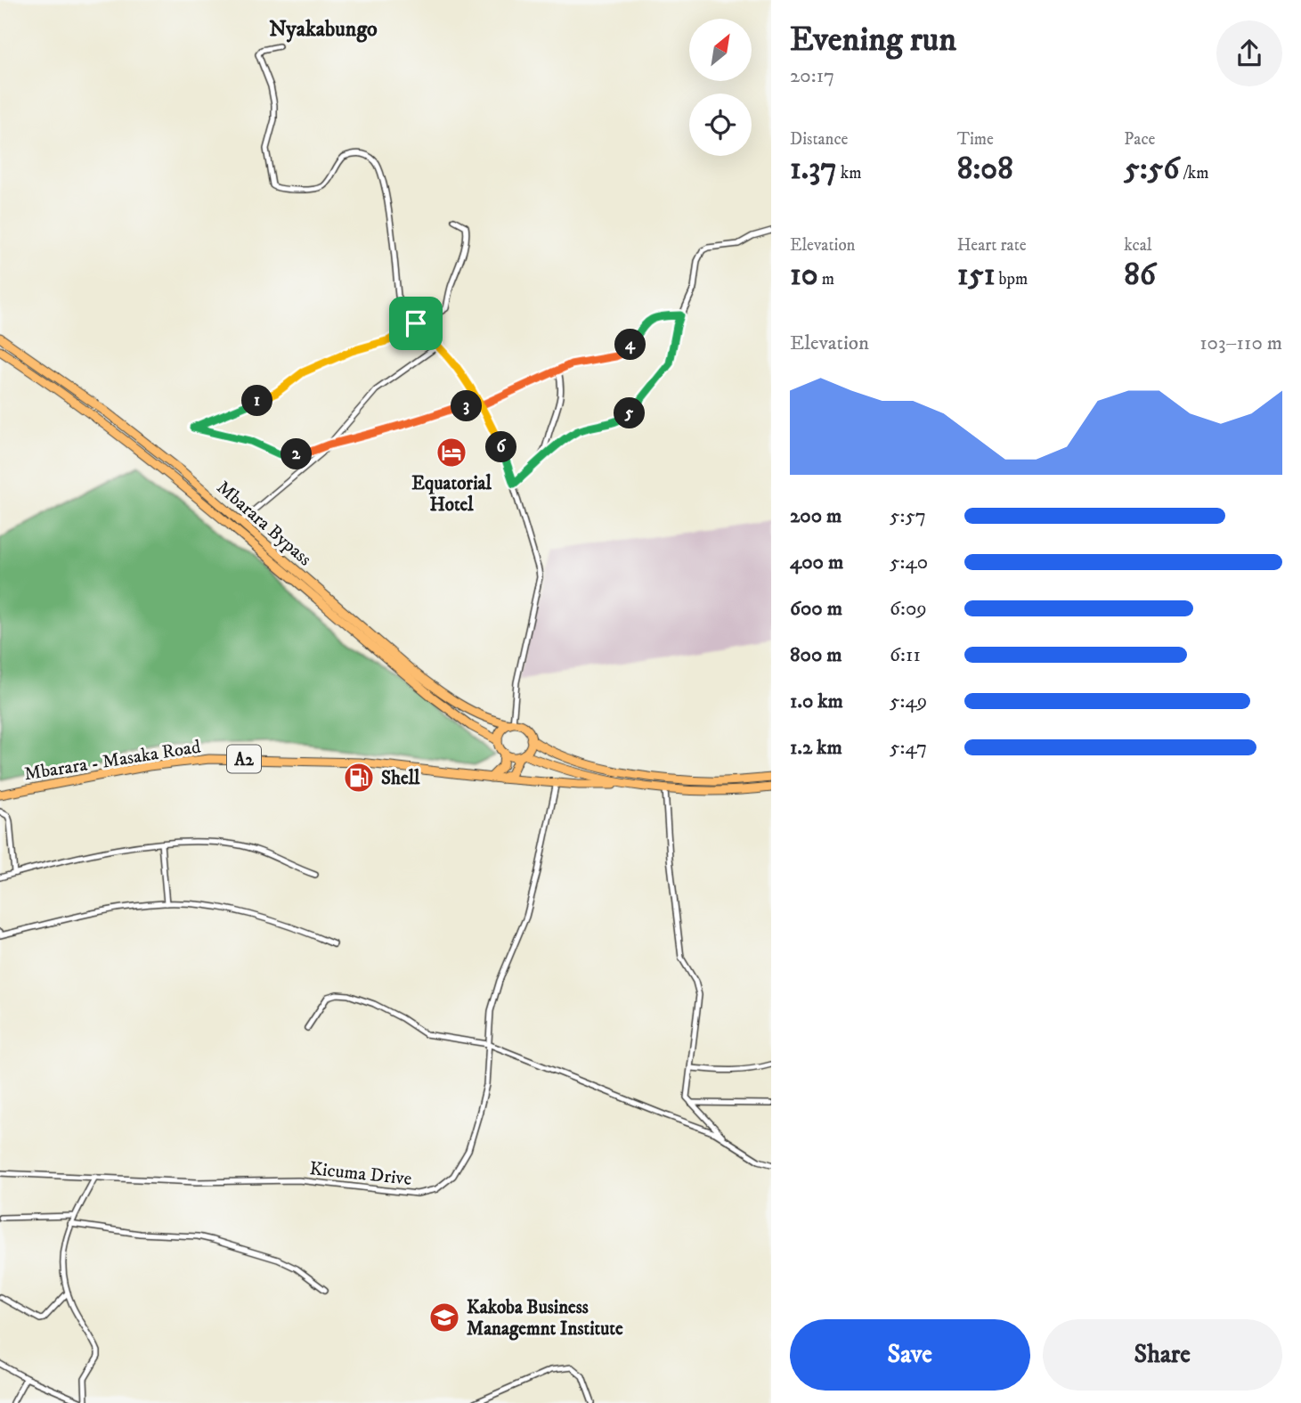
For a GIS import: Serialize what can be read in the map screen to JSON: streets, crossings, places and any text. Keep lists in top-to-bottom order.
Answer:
{
  "streets": {
    "main road": ["Mbarara Bypass", "A2", "Mbarara - Masaka Road"],
    "street": ["Kicuma Drive"]
  },
  "crossings": [
    ["Mbarara Bypass", "A2"],
    ["A2", "Mbarara - Masaka Road"],
    ["A2", "Kicuma Drive"]
  ],
  "districts": ["Nyakabungo"],
  "places": {
    "hotel": ["Equatorial Hotel"],
    "fuel station": ["Shell"],
    "school or university": ["Kakoba Business Managemnt Institute"]
  },
  "north": "top right",
  "page": {
    "heading": ["Evening run", "20:17"],
    "stats": [
      ["Distance", "1.37 km"],
      ["Time", "8:08"],
      ["Pace", "5:56 /km"],
      ["Elevation", "10 m"],
      ["Heart rate", "151 bpm"],
      ["kcal", "86"]
    ],
    "chart": ["Elevation", "103–110 m"],
    "pins": [
      "4",
      "1",
      "3",
      "5",
      "6",
      "2"
    ],
    "list": [
      {
        "name": "200 m",
        "note": "5:57"
      },
      {
        "name": "400 m",
        "note": "5:40"
      },
      {
        "name": "600 m",
        "note": "6:09"
      },
      {
        "name": "800 m",
        "note": "6:11"
      },
      {
        "name": "1.0 km",
        "note": "5:49"
      },
      {
        "name": "1.2 km",
        "note": "5:47"
      }
    ],
    "buttons": ["Save", "Share"]
  }
}
